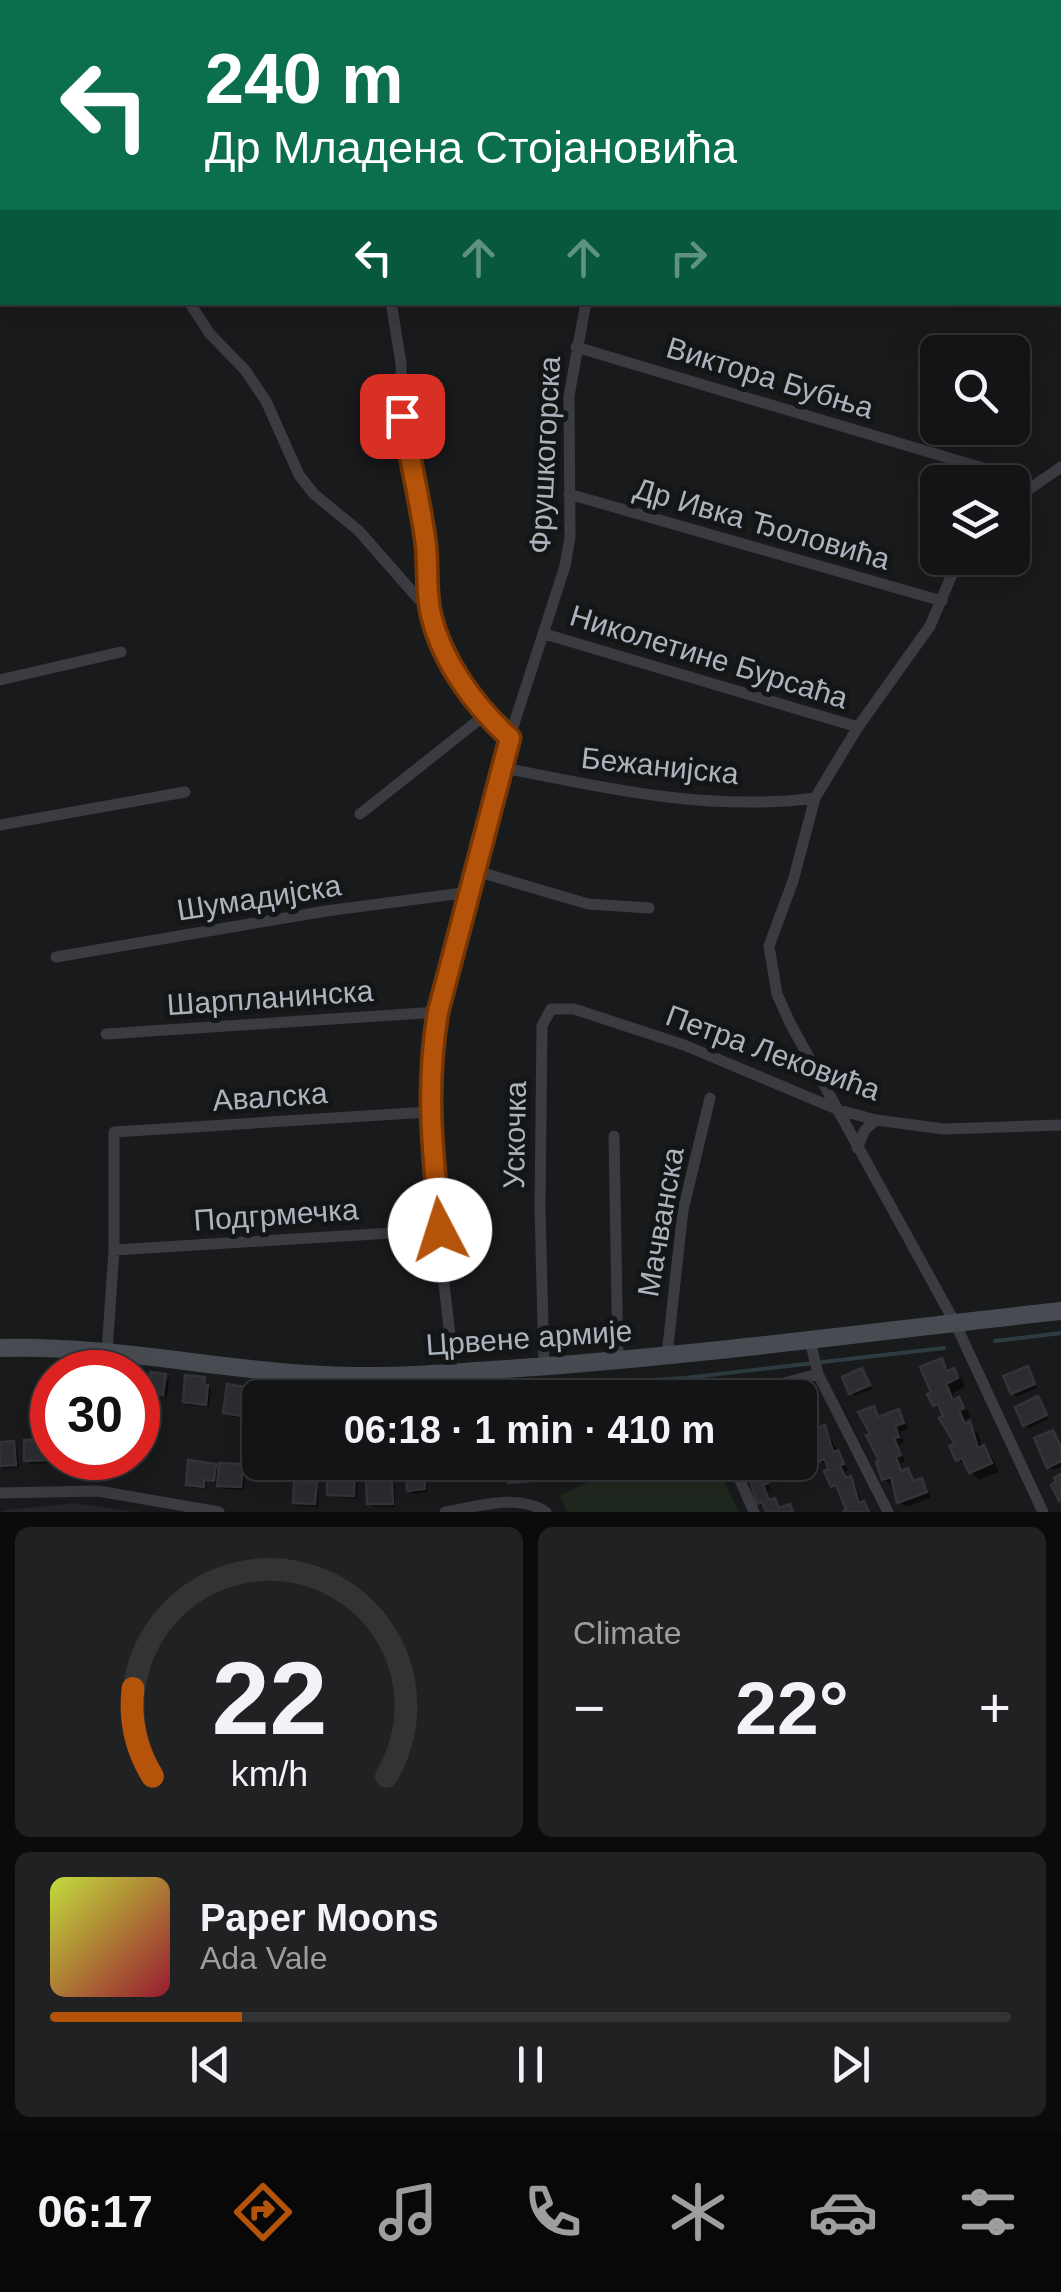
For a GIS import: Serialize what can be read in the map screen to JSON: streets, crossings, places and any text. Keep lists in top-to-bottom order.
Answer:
{
  "streets": {
    "main road": ["Црвене армије"],
    "street": [
      "Виктора Бубња",
      "Фрушкогорска",
      "Др Ивка Ђоловића",
      "Николетине Бурсаћа",
      "Бежанијска",
      "Шумадијска",
      "Шарпланинска",
      "Петра Лековића",
      "Авалска",
      "Ускочка",
      "Подгрмечка",
      "Мачванска"
    ]
  },
  "crossings": [
    ["Виктора Бубња", "Фрушкогорска"],
    ["Фрушкогорска", "Др Ивка Ђоловића"],
    ["Фрушкогорска", "Николетине Бурсаћа"],
    ["Фрушкогорска", "Бежанијска"],
    ["Фрушкогорска", "Шумадијска"],
    ["Фрушкогорска", "Шарпланинска"],
    ["Фрушкогорска", "Авалска"],
    ["Фрушкогорска", "Подгрмечка"],
    ["Фрушкогорска", "Црвене армије"],
    ["Петра Лековића", "Ускочка"],
    ["Авалска", "Подгрмечка"],
    ["Ускочка", "Црвене армије"],
    ["Мачванска", "Црвене армије"]
  ],
  "page": {
    "turn": ["240 m", "Др Младена Стојановића"],
    "limit": "30",
    "trip": "06:18 · 1 min · 410 m",
    "tile": "Climate",
    "heat": ["−", "22°", "+"],
    "song": ["Paper Moons", "Ada Vale"],
    "tabs": "06:17",
    "gauge": ["22", "km/h"]
  }
}
